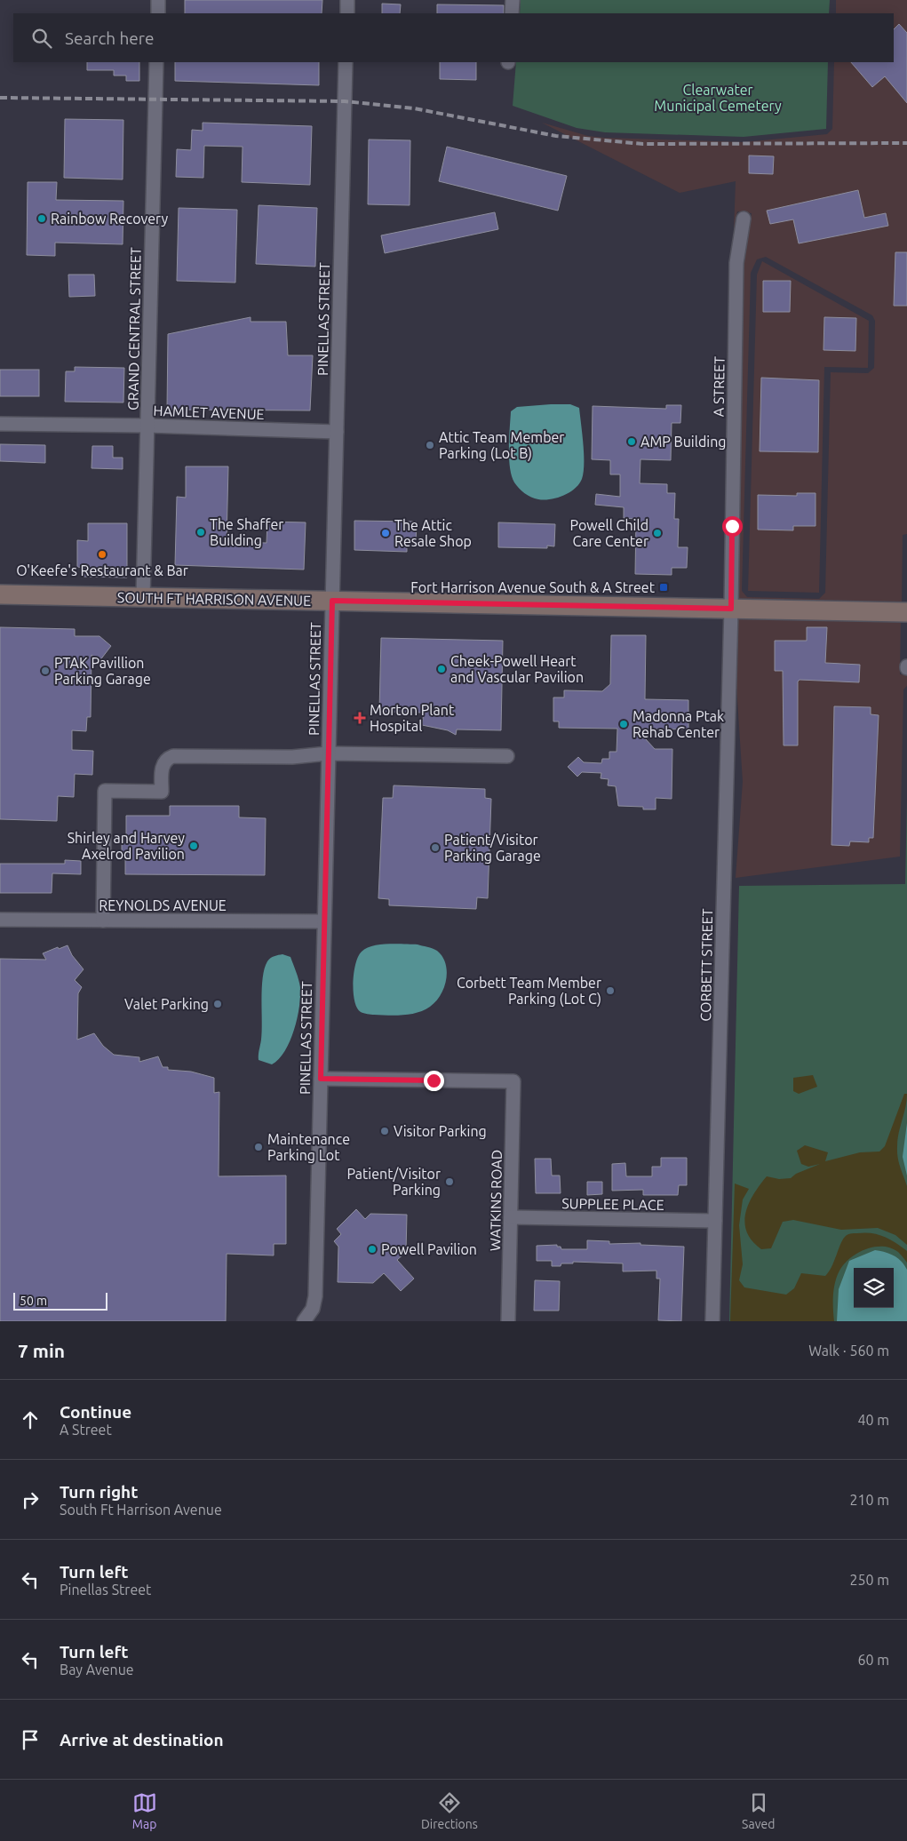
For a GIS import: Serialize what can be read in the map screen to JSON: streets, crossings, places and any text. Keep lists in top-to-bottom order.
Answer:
{
  "streets": {
    "street": [
      "PINELLAS STREET",
      "GRAND CENTRAL STREET",
      "A STREET",
      "HAMLET AVENUE",
      "SOUTH FT HARRISON AVENUE",
      "REYNOLDS AVENUE",
      "CORBETT STREET",
      "WATKINS ROAD",
      "SUPPLEE PLACE"
    ]
  },
  "crossings": [
    ["PINELLAS STREET", "HAMLET AVENUE"],
    ["PINELLAS STREET", "SOUTH FT HARRISON AVENUE"],
    ["PINELLAS STREET", "REYNOLDS AVENUE"],
    ["PINELLAS STREET", "WATKINS ROAD"],
    ["GRAND CENTRAL STREET", "HAMLET AVENUE"],
    ["GRAND CENTRAL STREET", "SOUTH FT HARRISON AVENUE"],
    ["A STREET", "SOUTH FT HARRISON AVENUE"],
    ["A STREET", "CORBETT STREET"],
    ["SOUTH FT HARRISON AVENUE", "CORBETT STREET"],
    ["CORBETT STREET", "SUPPLEE PLACE"],
    ["WATKINS ROAD", "SUPPLEE PLACE"]
  ],
  "parks": ["Clearwater Municipal Cemetery"],
  "places": {
    "other": [
      "Rainbow Recovery",
      "AMP Building",
      "Attic Team Member Parking (Lot B)",
      "The Shaffer Building",
      "The Attic Resale Shop",
      "Powell Child Care Center",
      "O'Keefe's Restaurant & Bar",
      "Cheek-Powell Heart and Vascular Pavilion",
      "PTAK Pavillion Parking Garage",
      "Madonna Ptak Rehab Center",
      "Shirley and Harvey Axelrod Pavilion",
      "Patient/Visitor Parking Garage",
      "Corbett Team Member Parking (Lot C)",
      "Valet Parking",
      "Visitor Parking",
      "Maintenance Parking Lot",
      "Patient/Visitor Parking",
      "Powell Pavilion"
    ],
    "transit": ["Fort Harrison Avenue South & A Street"],
    "health": ["Morton Plant Hospital"]
  },
  "scale_bar": "50 m",
  "page": {
    "search": "Search here",
    "scale": "50 m",
    "heading": ["7 min", "Walk · 560 m"],
    "list": [
      ["Continue", "A Street", "40 m"],
      ["Turn right", "South Ft Harrison Avenue", "210 m"],
      ["Turn left", "Pinellas Street", "250 m"],
      ["Turn left", "Bay Avenue", "60 m"],
      "Arrive at destination"
    ],
    "nav": ["Map", "Directions", "Saved"]
  }
}
